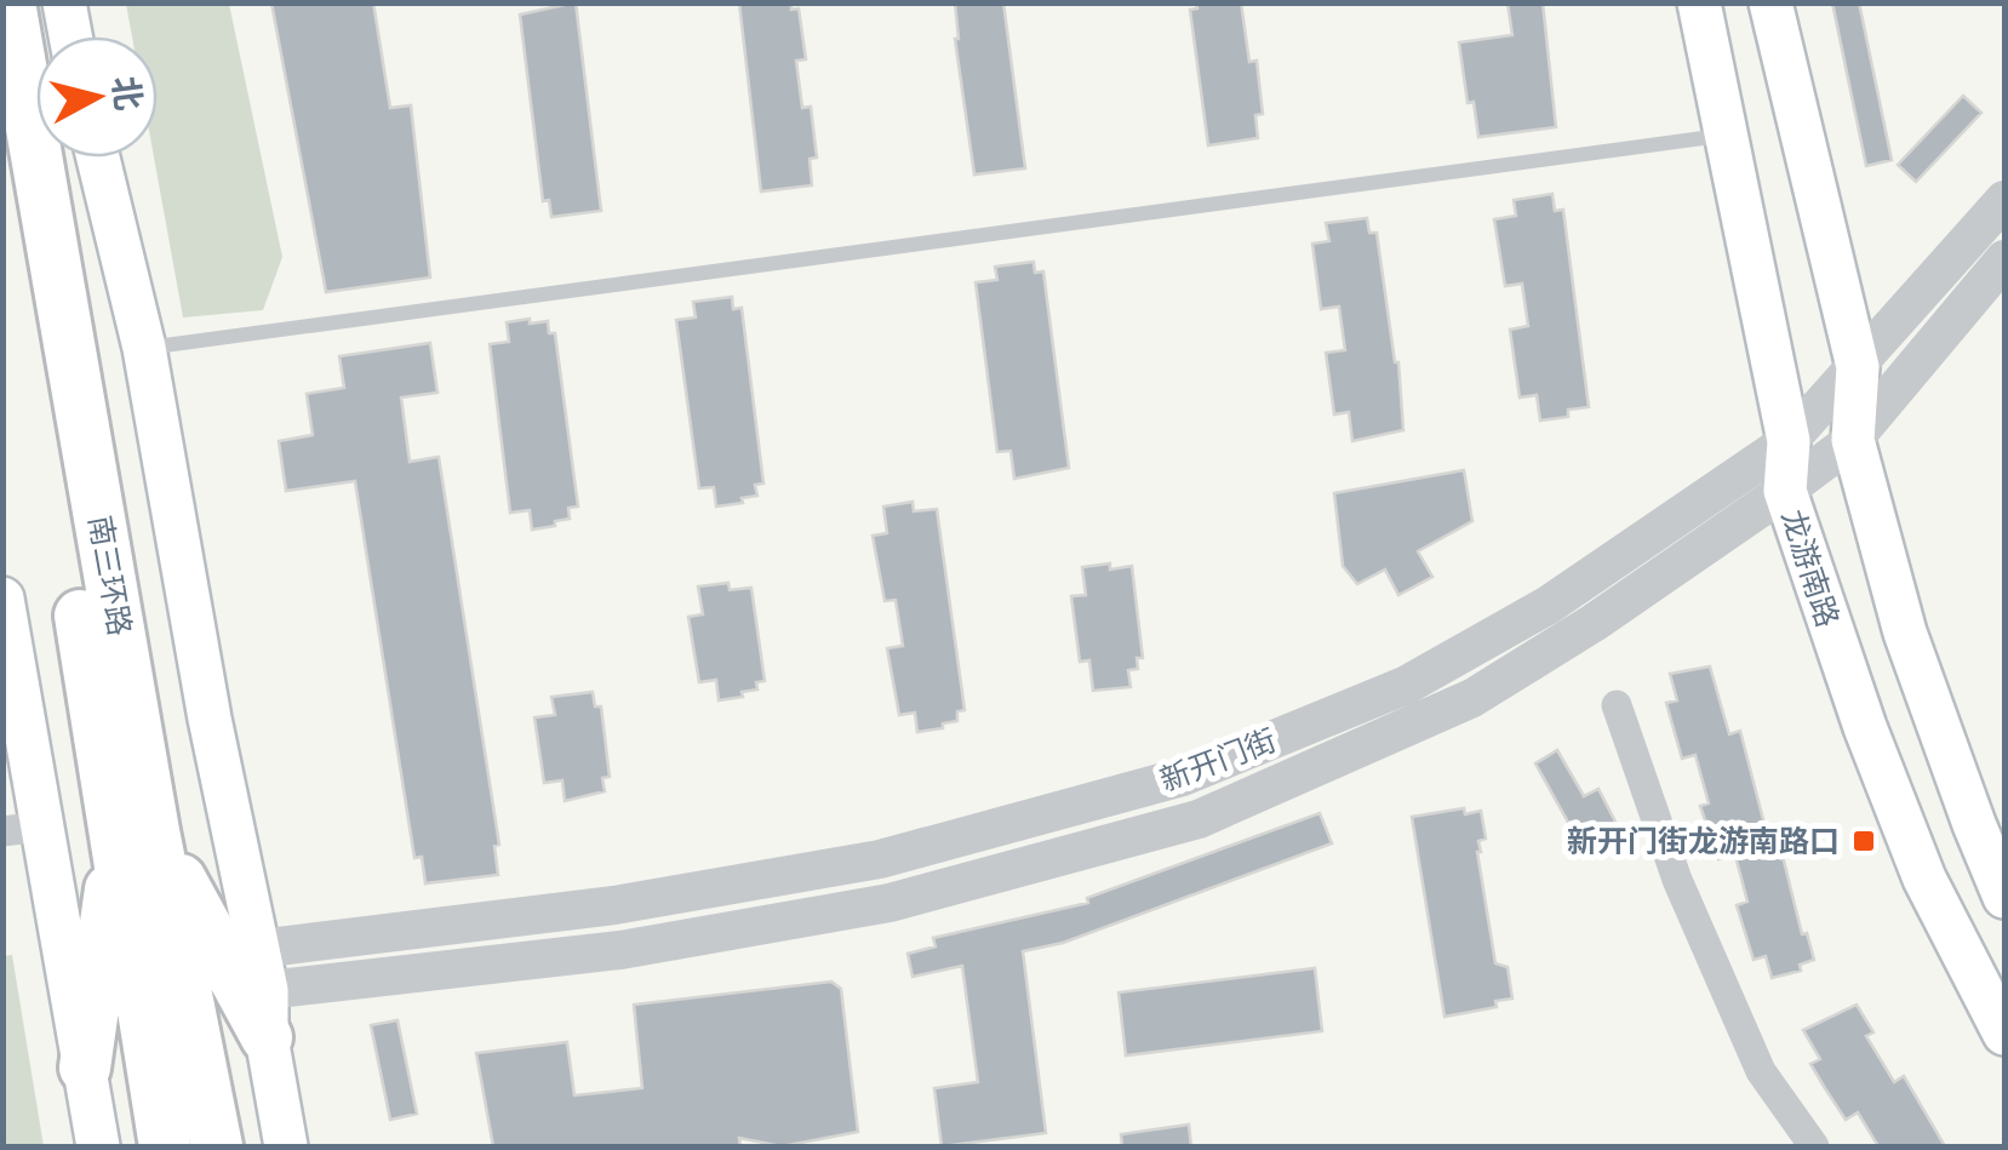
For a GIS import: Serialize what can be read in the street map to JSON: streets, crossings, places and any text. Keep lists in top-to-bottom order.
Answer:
{
  "streets": {
    "highway": ["南三环路"],
    "main road": ["龙游南路"],
    "street": ["新开门街"]
  },
  "crossings": [
    ["龙游南路", "新开门街"]
  ],
  "places": {
    "transit": ["新开门街龙游南路口"]
  },
  "north": "right"
}
